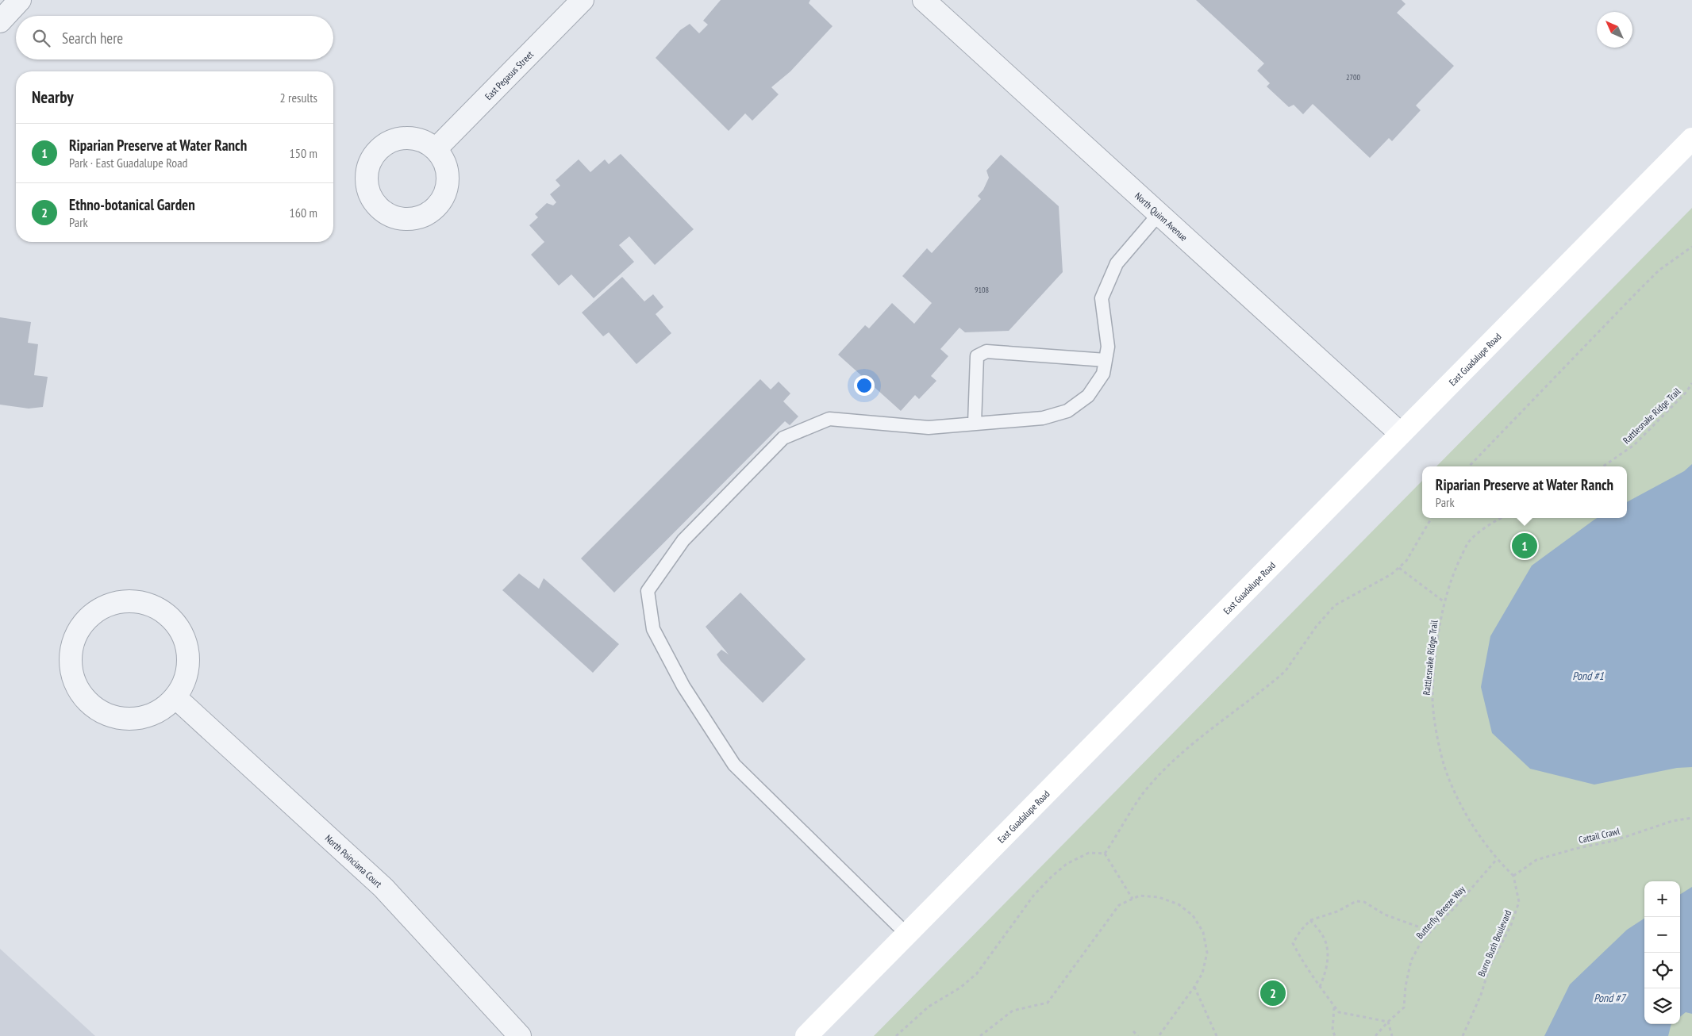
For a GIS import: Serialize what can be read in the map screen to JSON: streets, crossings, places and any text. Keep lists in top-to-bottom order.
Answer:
{
  "streets": {
    "main road": ["East Guadalupe Road"],
    "street": ["East Pegasus Street", "North Quinn Avenue", "North Poinciana Court"],
    "path": [
      "Rattlesnake Ridge Trail",
      "Cattail Crawl",
      "Butterfly Breeze Way",
      "Burro Bush Boulevard"
    ]
  },
  "crossings": [
    ["North Quinn Avenue", "East Guadalupe Road"],
    ["Rattlesnake Ridge Trail", "Cattail Crawl"],
    ["Rattlesnake Ridge Trail", "Butterfly Breeze Way"],
    ["Rattlesnake Ridge Trail", "Burro Bush Boulevard"],
    ["Cattail Crawl", "Burro Bush Boulevard"]
  ],
  "water": ["Pond #1", "Pond #7"],
  "house_numbers": ["2700", "9108"],
  "north": "top left",
  "page": {
    "search": "Search here",
    "heading": ["Nearby", "2 results"],
    "list": [
      {
        "mark": "1",
        "name": "Riparian Preserve at Water Ranch",
        "note": "Park · East Guadalupe Road",
        "value": "150 m"
      },
      {
        "mark": "2",
        "name": "Ethno-botanical Garden",
        "note": "Park",
        "value": "160 m"
      }
    ],
    "popup": ["Riparian Preserve at Water Ranch", "Park"],
    "pins": ["1", "2"],
    "map_buttons": ["+", "−"]
  }
}
